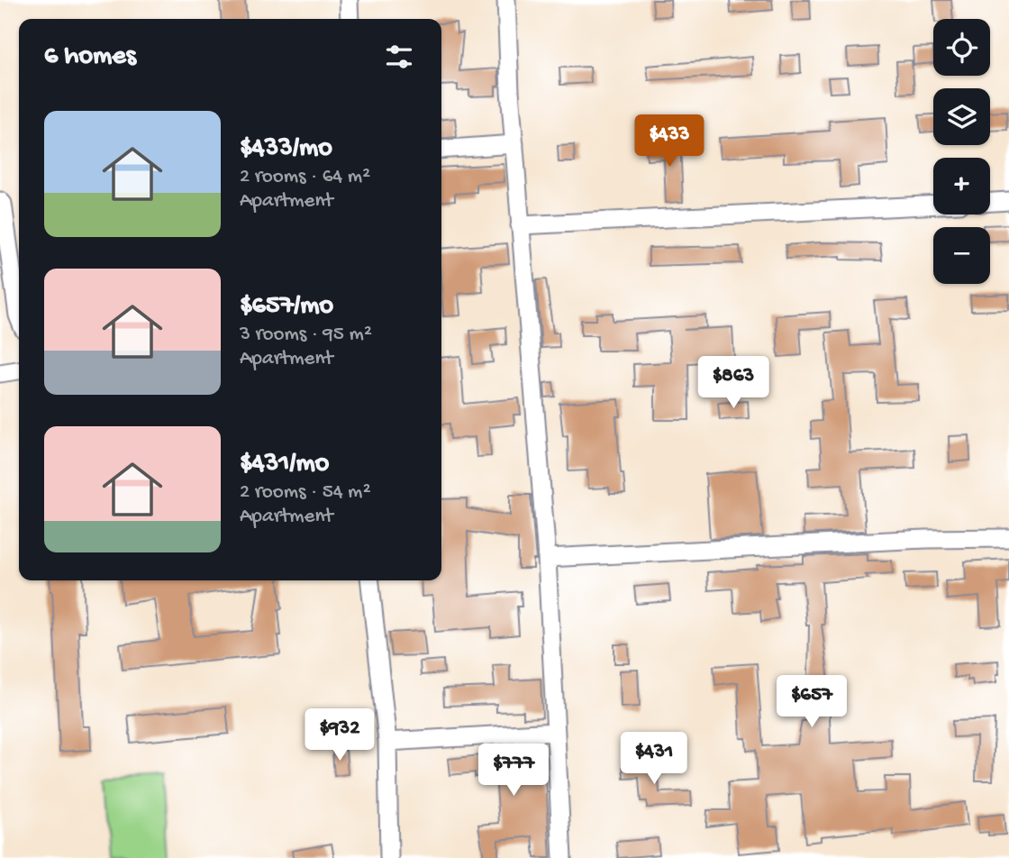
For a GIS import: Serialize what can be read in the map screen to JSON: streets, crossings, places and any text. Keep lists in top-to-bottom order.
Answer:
{
  "page": {
    "map_buttons": ["+", "−"],
    "heading": "6 homes",
    "list": [
      {
        "name": "$433/mo",
        "note": "2 rooms · 64 m² · Apartment"
      },
      {
        "name": "$657/mo",
        "note": "3 rooms · 95 m² · Apartment"
      },
      {
        "name": "$431/mo",
        "note": "2 rooms · 54 m² · Apartment"
      }
    ],
    "price": [
      "$433",
      "$863",
      "$657",
      "$932",
      "$431",
      "$777"
    ]
  }
}
